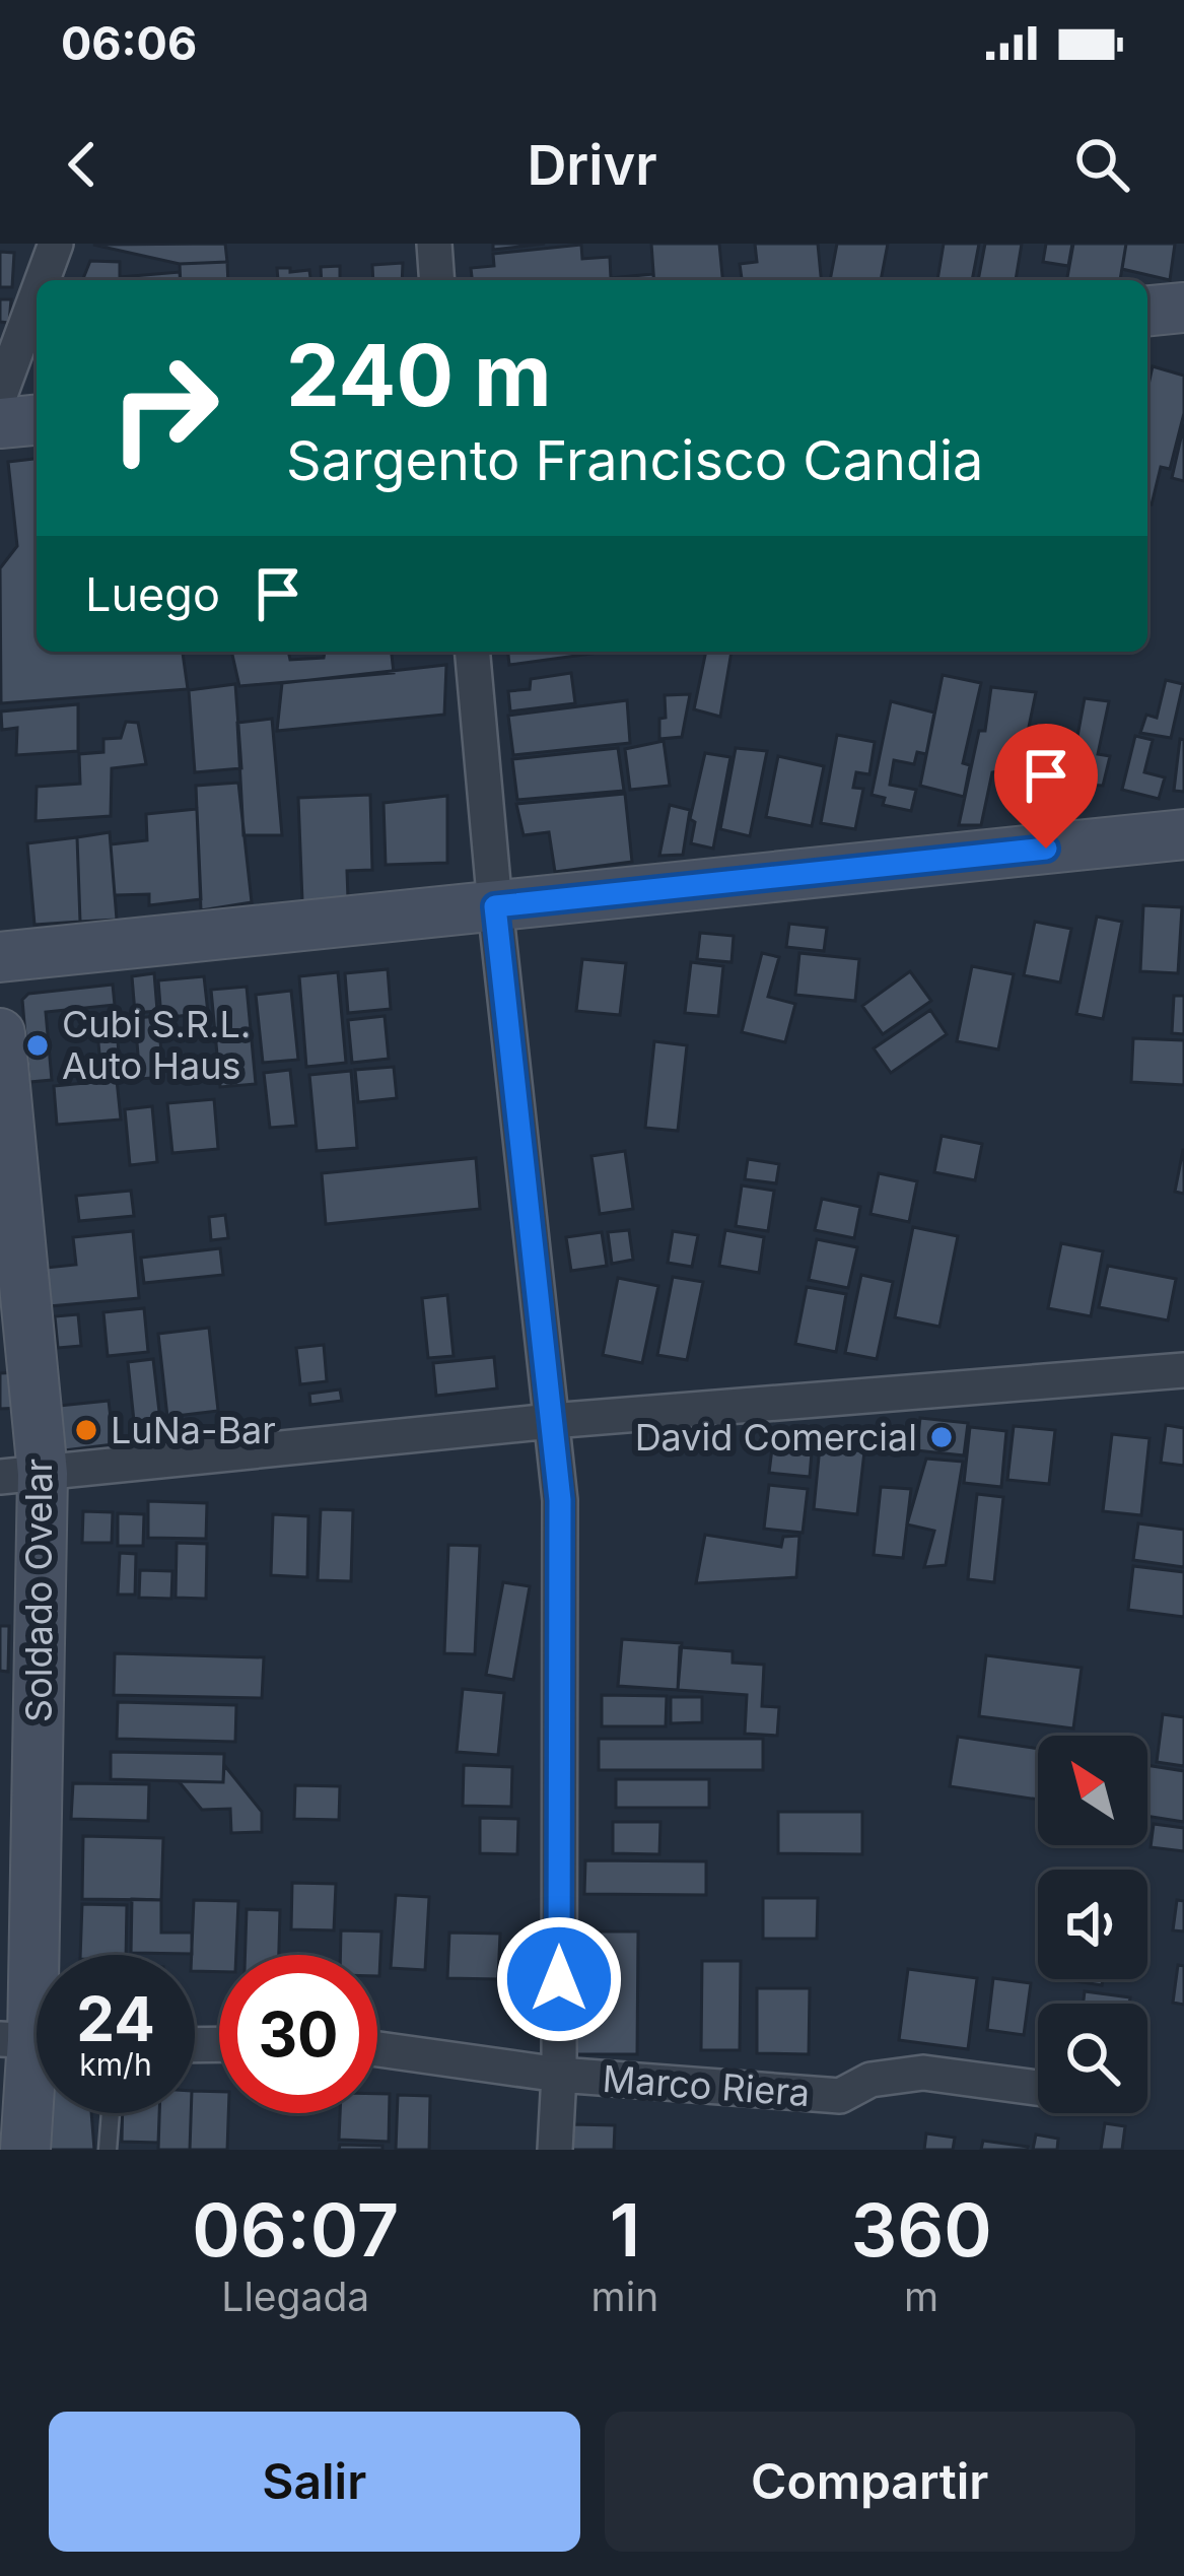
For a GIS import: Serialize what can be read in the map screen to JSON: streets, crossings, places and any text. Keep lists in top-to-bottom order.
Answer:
{
  "streets": {
    "street": ["Soldado Ovelar", "Marco Riera"]
  },
  "places": ["Cubi S.R.L. Auto Haus", "LuNa-Bar", "David Comercial"],
  "north": "top left",
  "page": {
    "status": "06:06",
    "header": "Drivr",
    "turn": ["240 m", "Sargento Francisco Candia"],
    "then": "Luego",
    "speed": "24 km/h",
    "limit": "30",
    "eta": [
      "06:07",
      "Llegada",
      "1",
      "min",
      "360",
      "m"
    ],
    "buttons": ["Salir", "Compartir"]
  }
}
